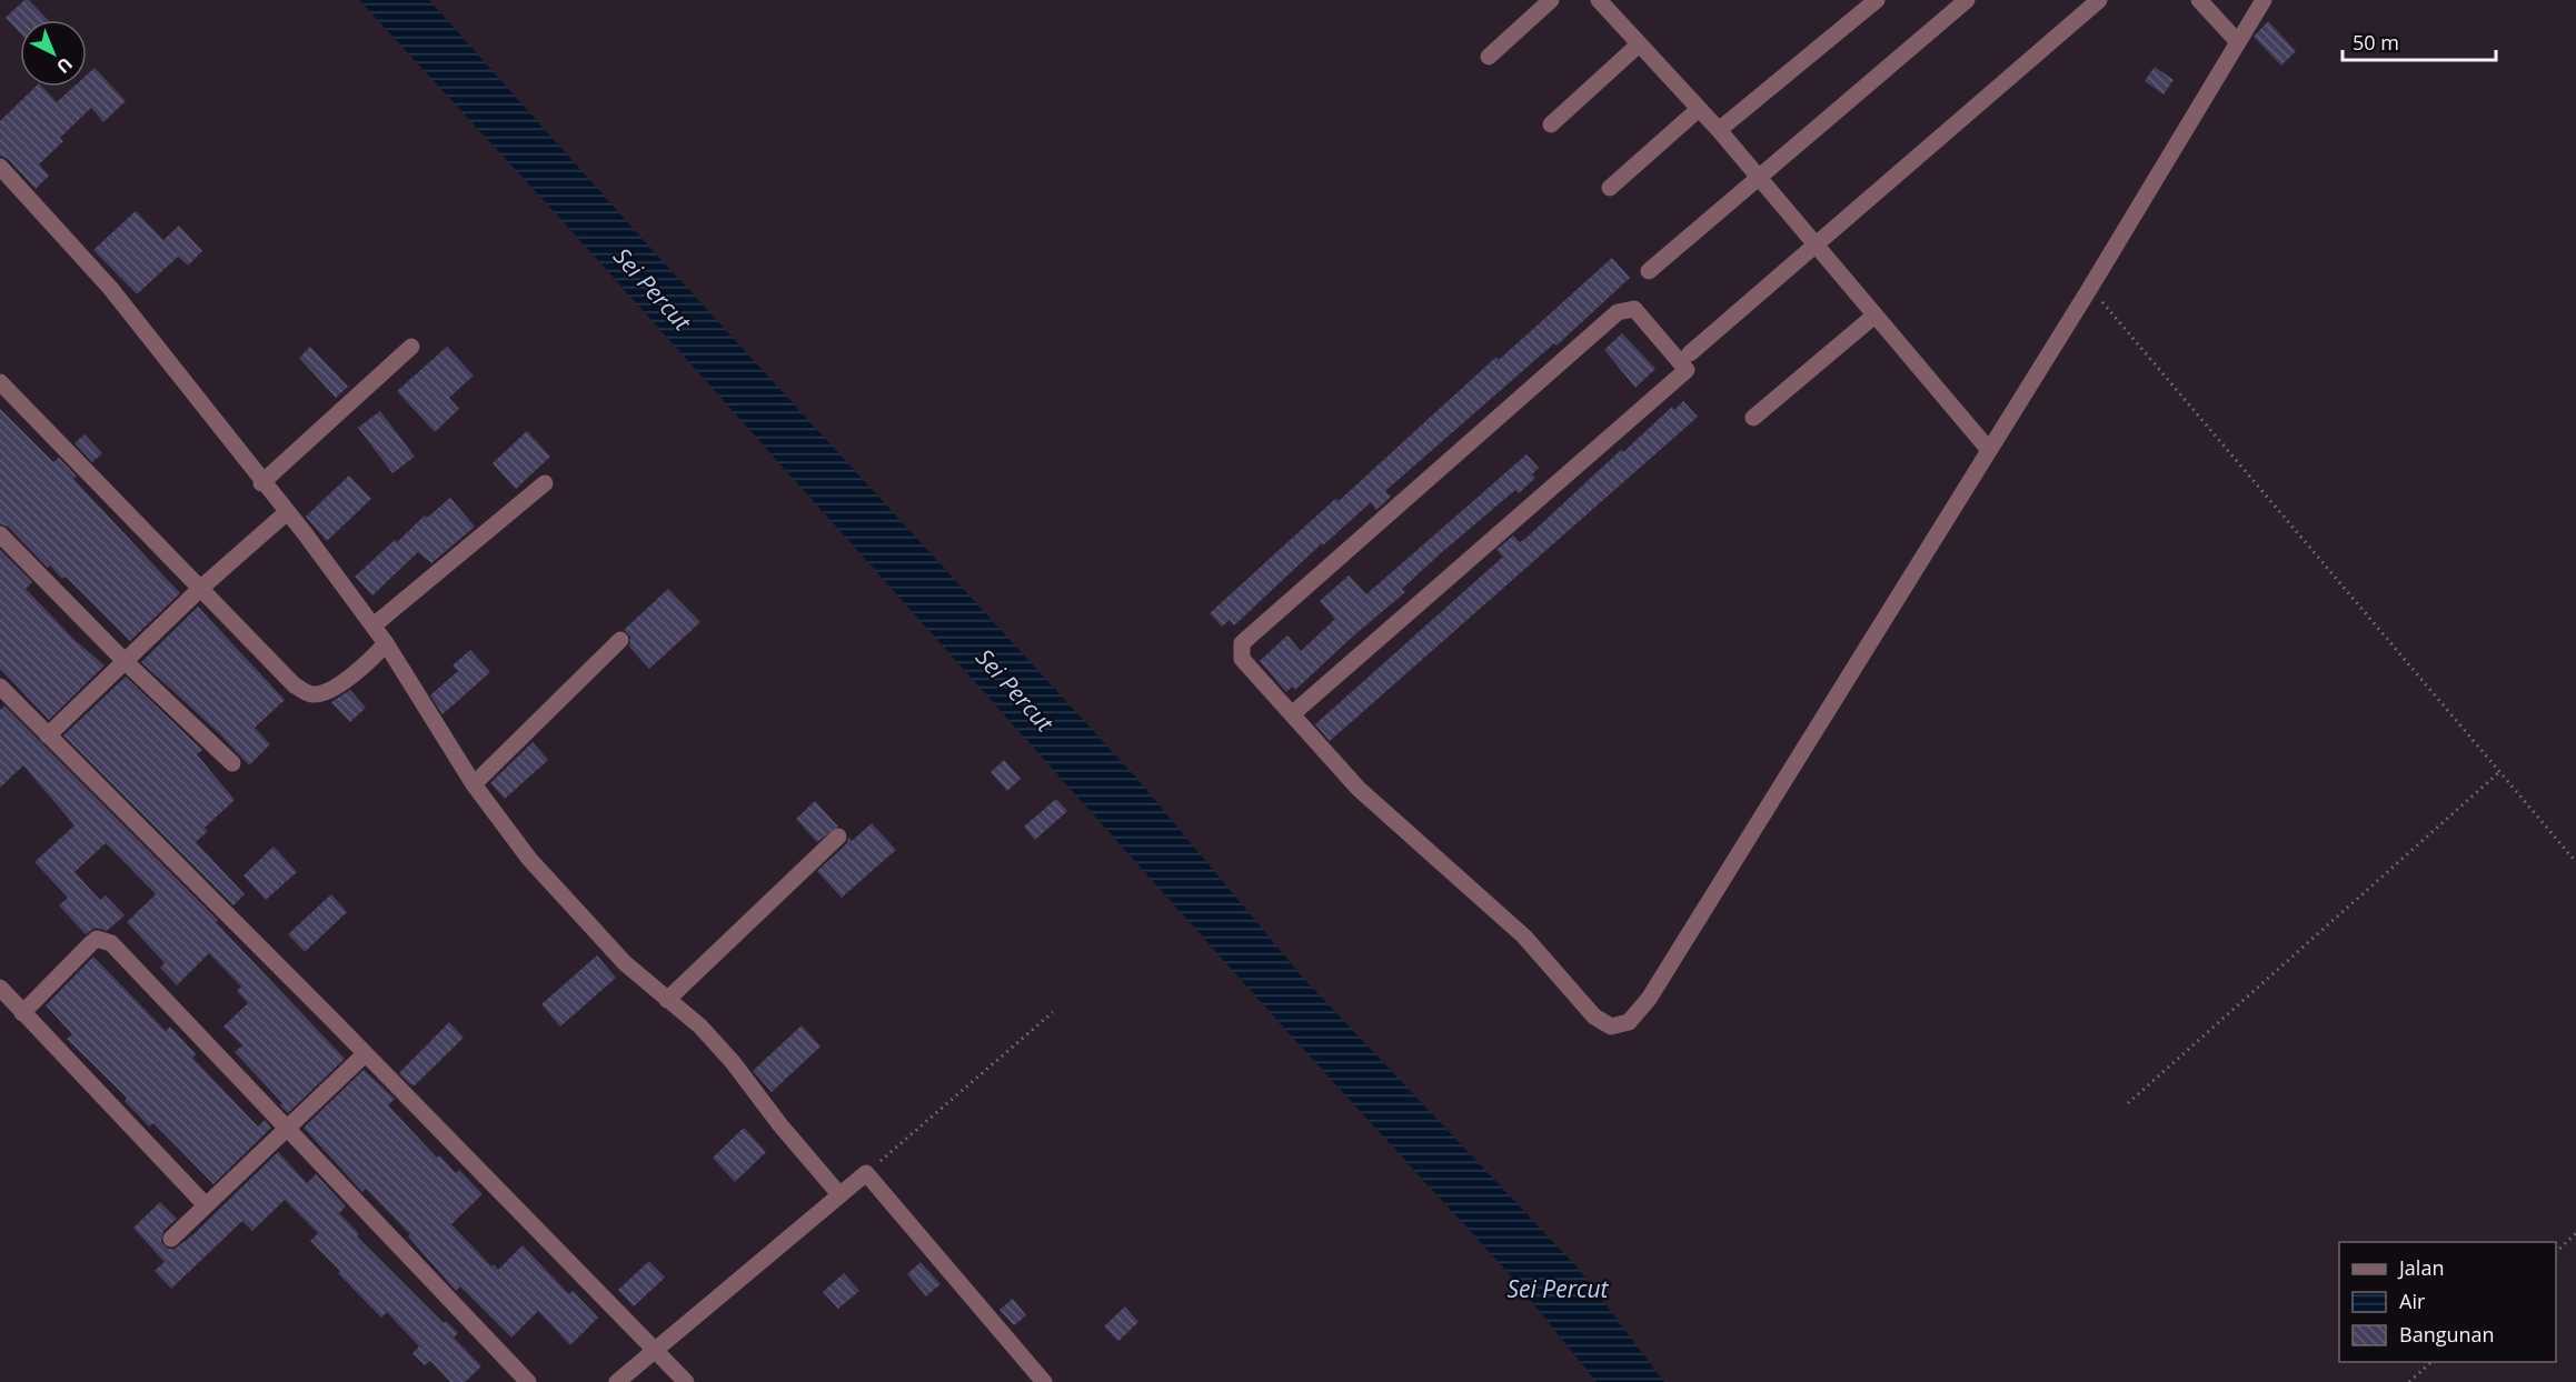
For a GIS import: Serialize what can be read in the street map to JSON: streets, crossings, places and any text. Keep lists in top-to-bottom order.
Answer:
{
  "water": ["Sei Percut"],
  "legend": ["Jalan", "Air", "Bangunan"],
  "scale_bar": "50 m",
  "north": "bottom right"
}
